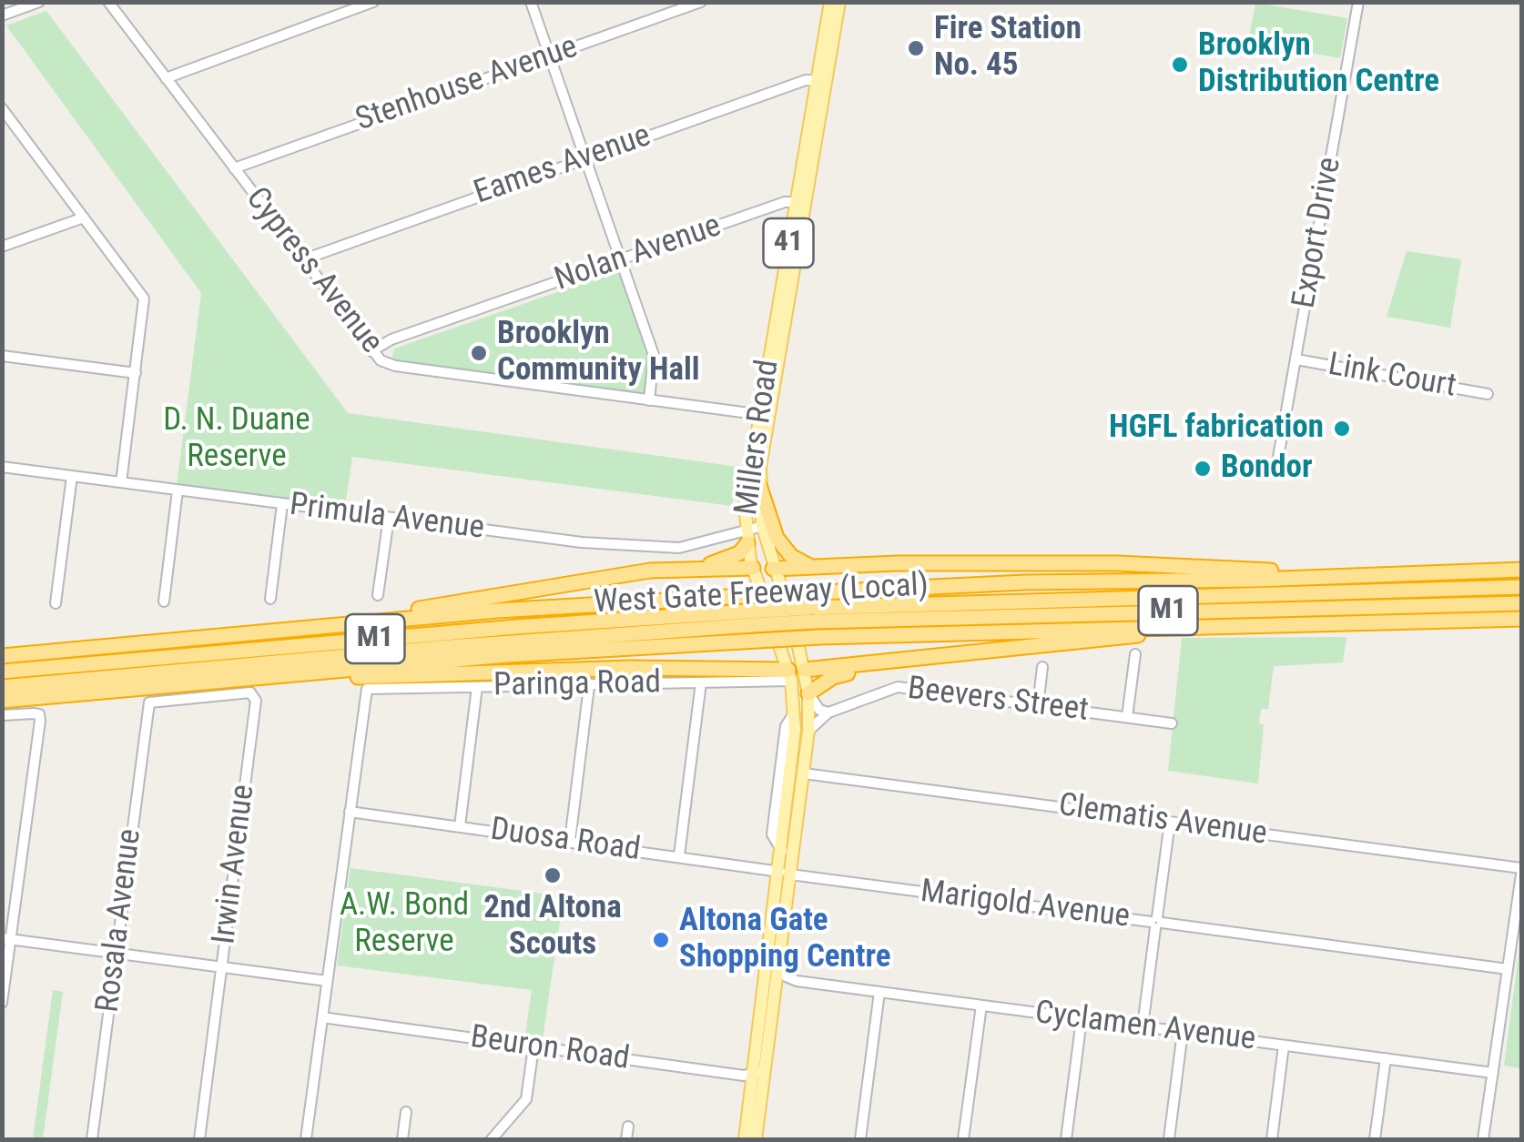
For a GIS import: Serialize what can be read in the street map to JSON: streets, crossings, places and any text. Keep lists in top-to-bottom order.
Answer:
{
  "streets": {
    "highway": ["West Gate Freeway (Local)", "M1"],
    "main road": ["41", "Millers Road"],
    "street": [
      "Stenhouse Avenue",
      "Eames Avenue",
      "Export Drive",
      "Nolan Avenue",
      "Cypress Avenue",
      "Link Court",
      "Primula Avenue",
      "Paringa Road",
      "Beevers Street",
      "Clematis Avenue",
      "Duosa Road",
      "Irwin Avenue",
      "Marigold Avenue",
      "Rosala Avenue",
      "Cyclamen Avenue",
      "Beuron Road"
    ]
  },
  "crossings": [
    ["Stenhouse Avenue", "Cypress Avenue"],
    ["Eames Avenue", "Cypress Avenue"],
    ["Eames Avenue", "Millers Road"],
    ["Export Drive", "Link Court"],
    ["Nolan Avenue", "Cypress Avenue"],
    ["Nolan Avenue", "Millers Road"],
    ["Cypress Avenue", "Millers Road"],
    ["Millers Road", "Primula Avenue"],
    ["Millers Road", "Paringa Road"],
    ["Millers Road", "Beevers Street"],
    ["Millers Road", "Clematis Avenue"],
    ["Millers Road", "Duosa Road"],
    ["Millers Road", "Marigold Avenue"],
    ["Millers Road", "Beuron Road"],
    ["Paringa Road", "Duosa Road"],
    ["Duosa Road", "Marigold Avenue"],
    ["Irwin Avenue", "Rosala Avenue"]
  ],
  "parks": ["D. N. Duane Reserve", "A.W. Bond Reserve"],
  "places": [
    "Fire Station No. 45",
    "Brooklyn Distribution Centre",
    "Brooklyn Community Hall",
    "HGFL fabrication",
    "Bondor",
    "2nd Altona Scouts",
    "Altona Gate Shopping Centre"
  ]
}
